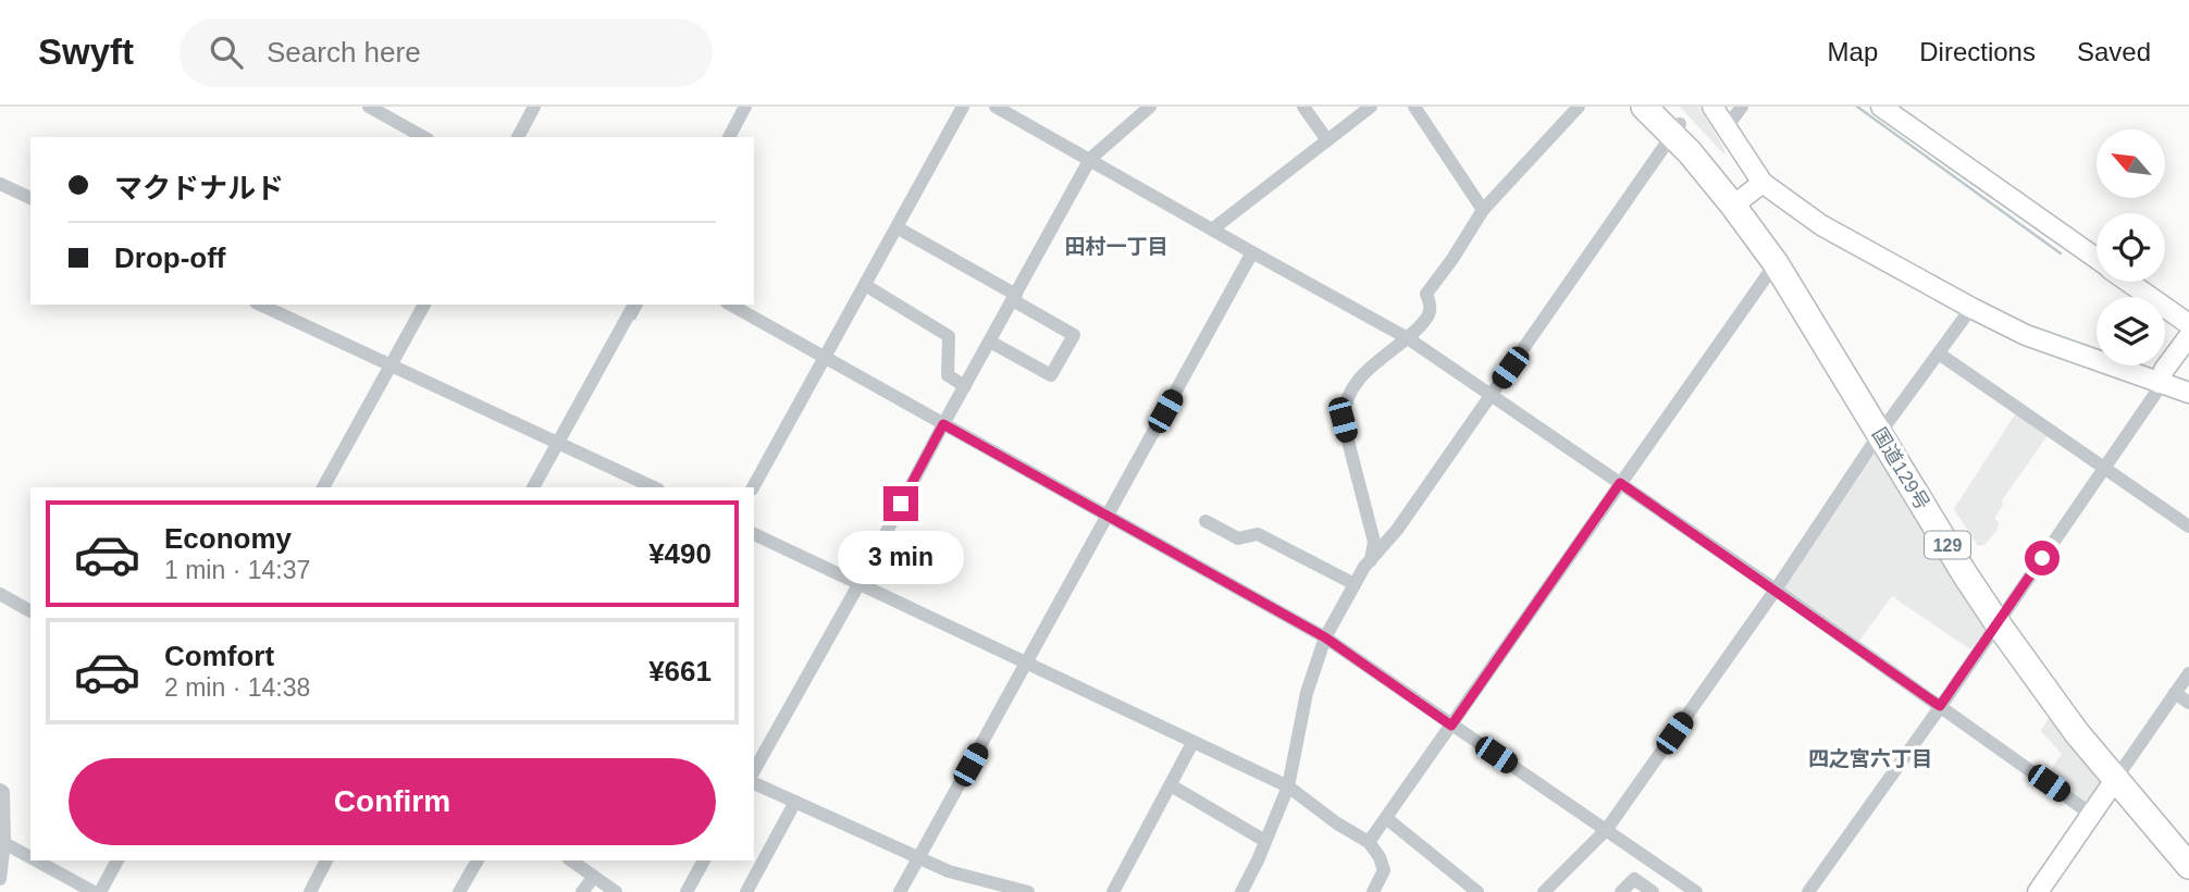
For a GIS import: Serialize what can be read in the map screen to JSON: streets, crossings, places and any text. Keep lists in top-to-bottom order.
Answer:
{
  "streets": {
    "highway": ["国道129号", "129"]
  },
  "districts": ["田村一丁目", "四之宮六丁目"],
  "north": "top left",
  "page": {
    "header": "Swyft",
    "search": "Search here",
    "nav": ["Map", "Directions", "Saved"],
    "banner": ["マクドナルド", "Drop-off"],
    "list": [
      {
        "name": "Economy",
        "note": "1 min · 14:37",
        "value": "¥490"
      },
      {
        "name": "Comfort",
        "note": "2 min · 14:38",
        "value": "¥661"
      }
    ],
    "bubble": "3 min",
    "buttons": "Confirm"
  }
}
